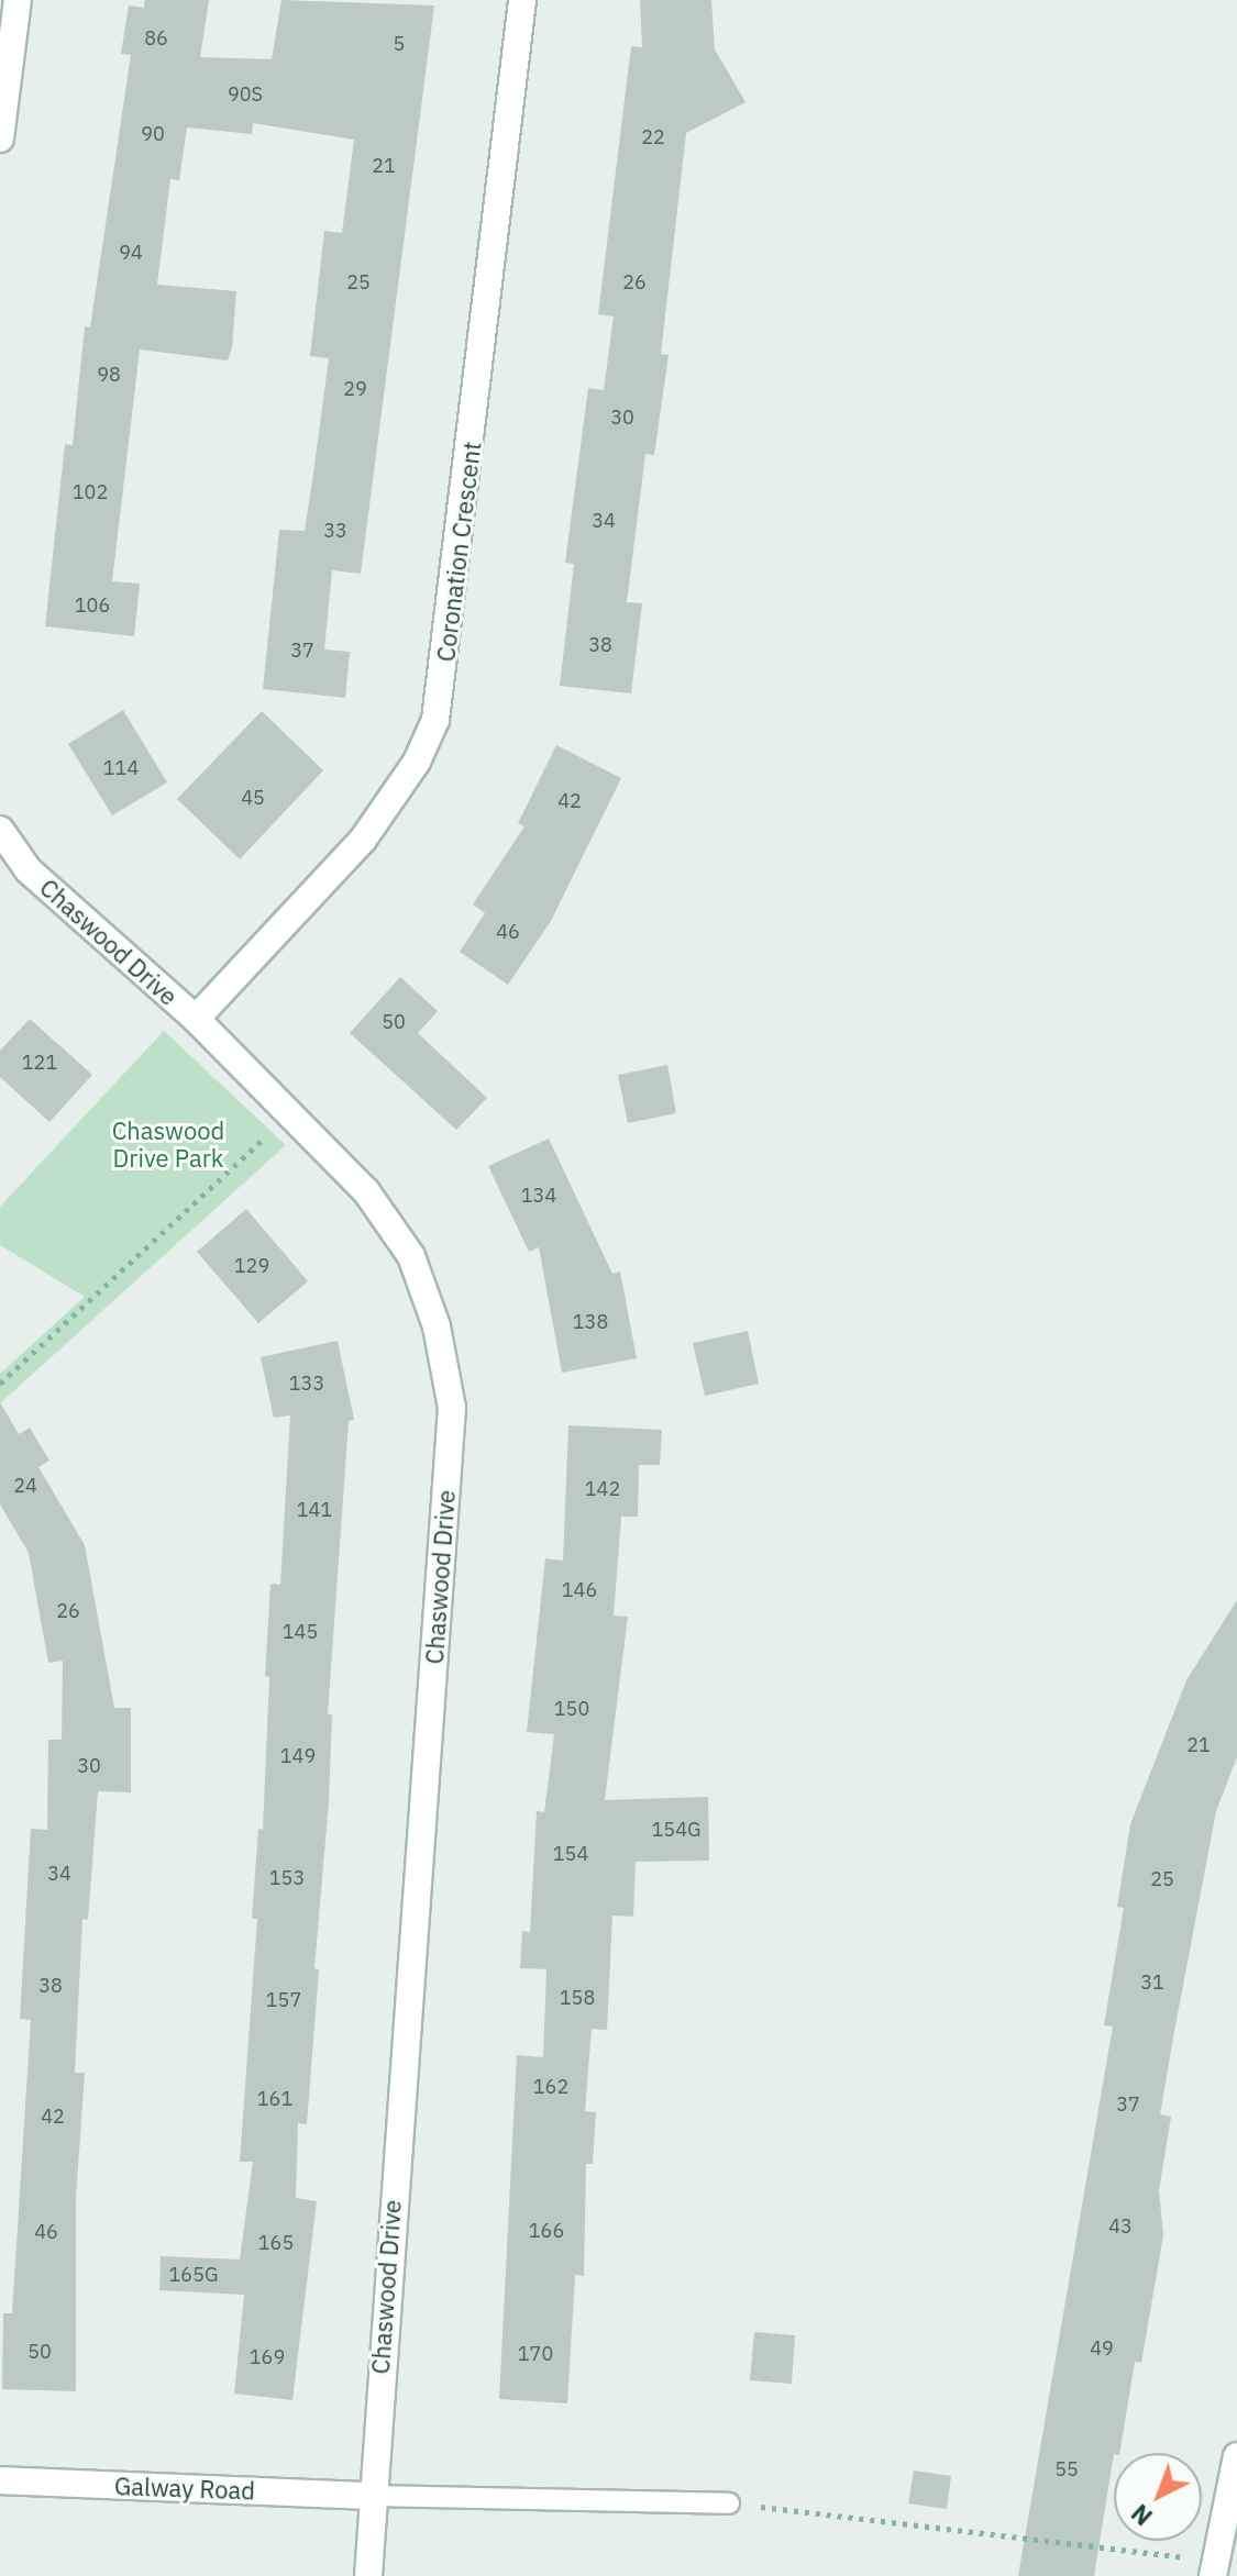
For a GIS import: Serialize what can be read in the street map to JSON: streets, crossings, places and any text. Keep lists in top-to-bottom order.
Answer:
{
  "streets": {
    "street": ["Coronation Crescent", "Chaswood Drive", "Galway Road"]
  },
  "crossings": [
    ["Coronation Crescent", "Chaswood Drive"],
    ["Chaswood Drive", "Galway Road"]
  ],
  "parks": ["Chaswood Drive Park"],
  "house_numbers": [
    "86",
    "5",
    "90S",
    "90",
    "22",
    "21",
    "94",
    "25",
    "26",
    "98",
    "29",
    "30",
    "102",
    "34",
    "33",
    "106",
    "38",
    "37",
    "114",
    "45",
    "42",
    "46",
    "50",
    "121",
    "134",
    "129",
    "138",
    "133",
    "24",
    "142",
    "141",
    "146",
    "26",
    "145",
    "150",
    "21",
    "149",
    "30",
    "154G",
    "154",
    "34",
    "153",
    "25",
    "31",
    "38",
    "158",
    "157",
    "162",
    "161",
    "37",
    "42",
    "43",
    "166",
    "46",
    "165",
    "165G",
    "49",
    "50",
    "170",
    "169",
    "55"
  ],
  "north": "bottom left"
}
